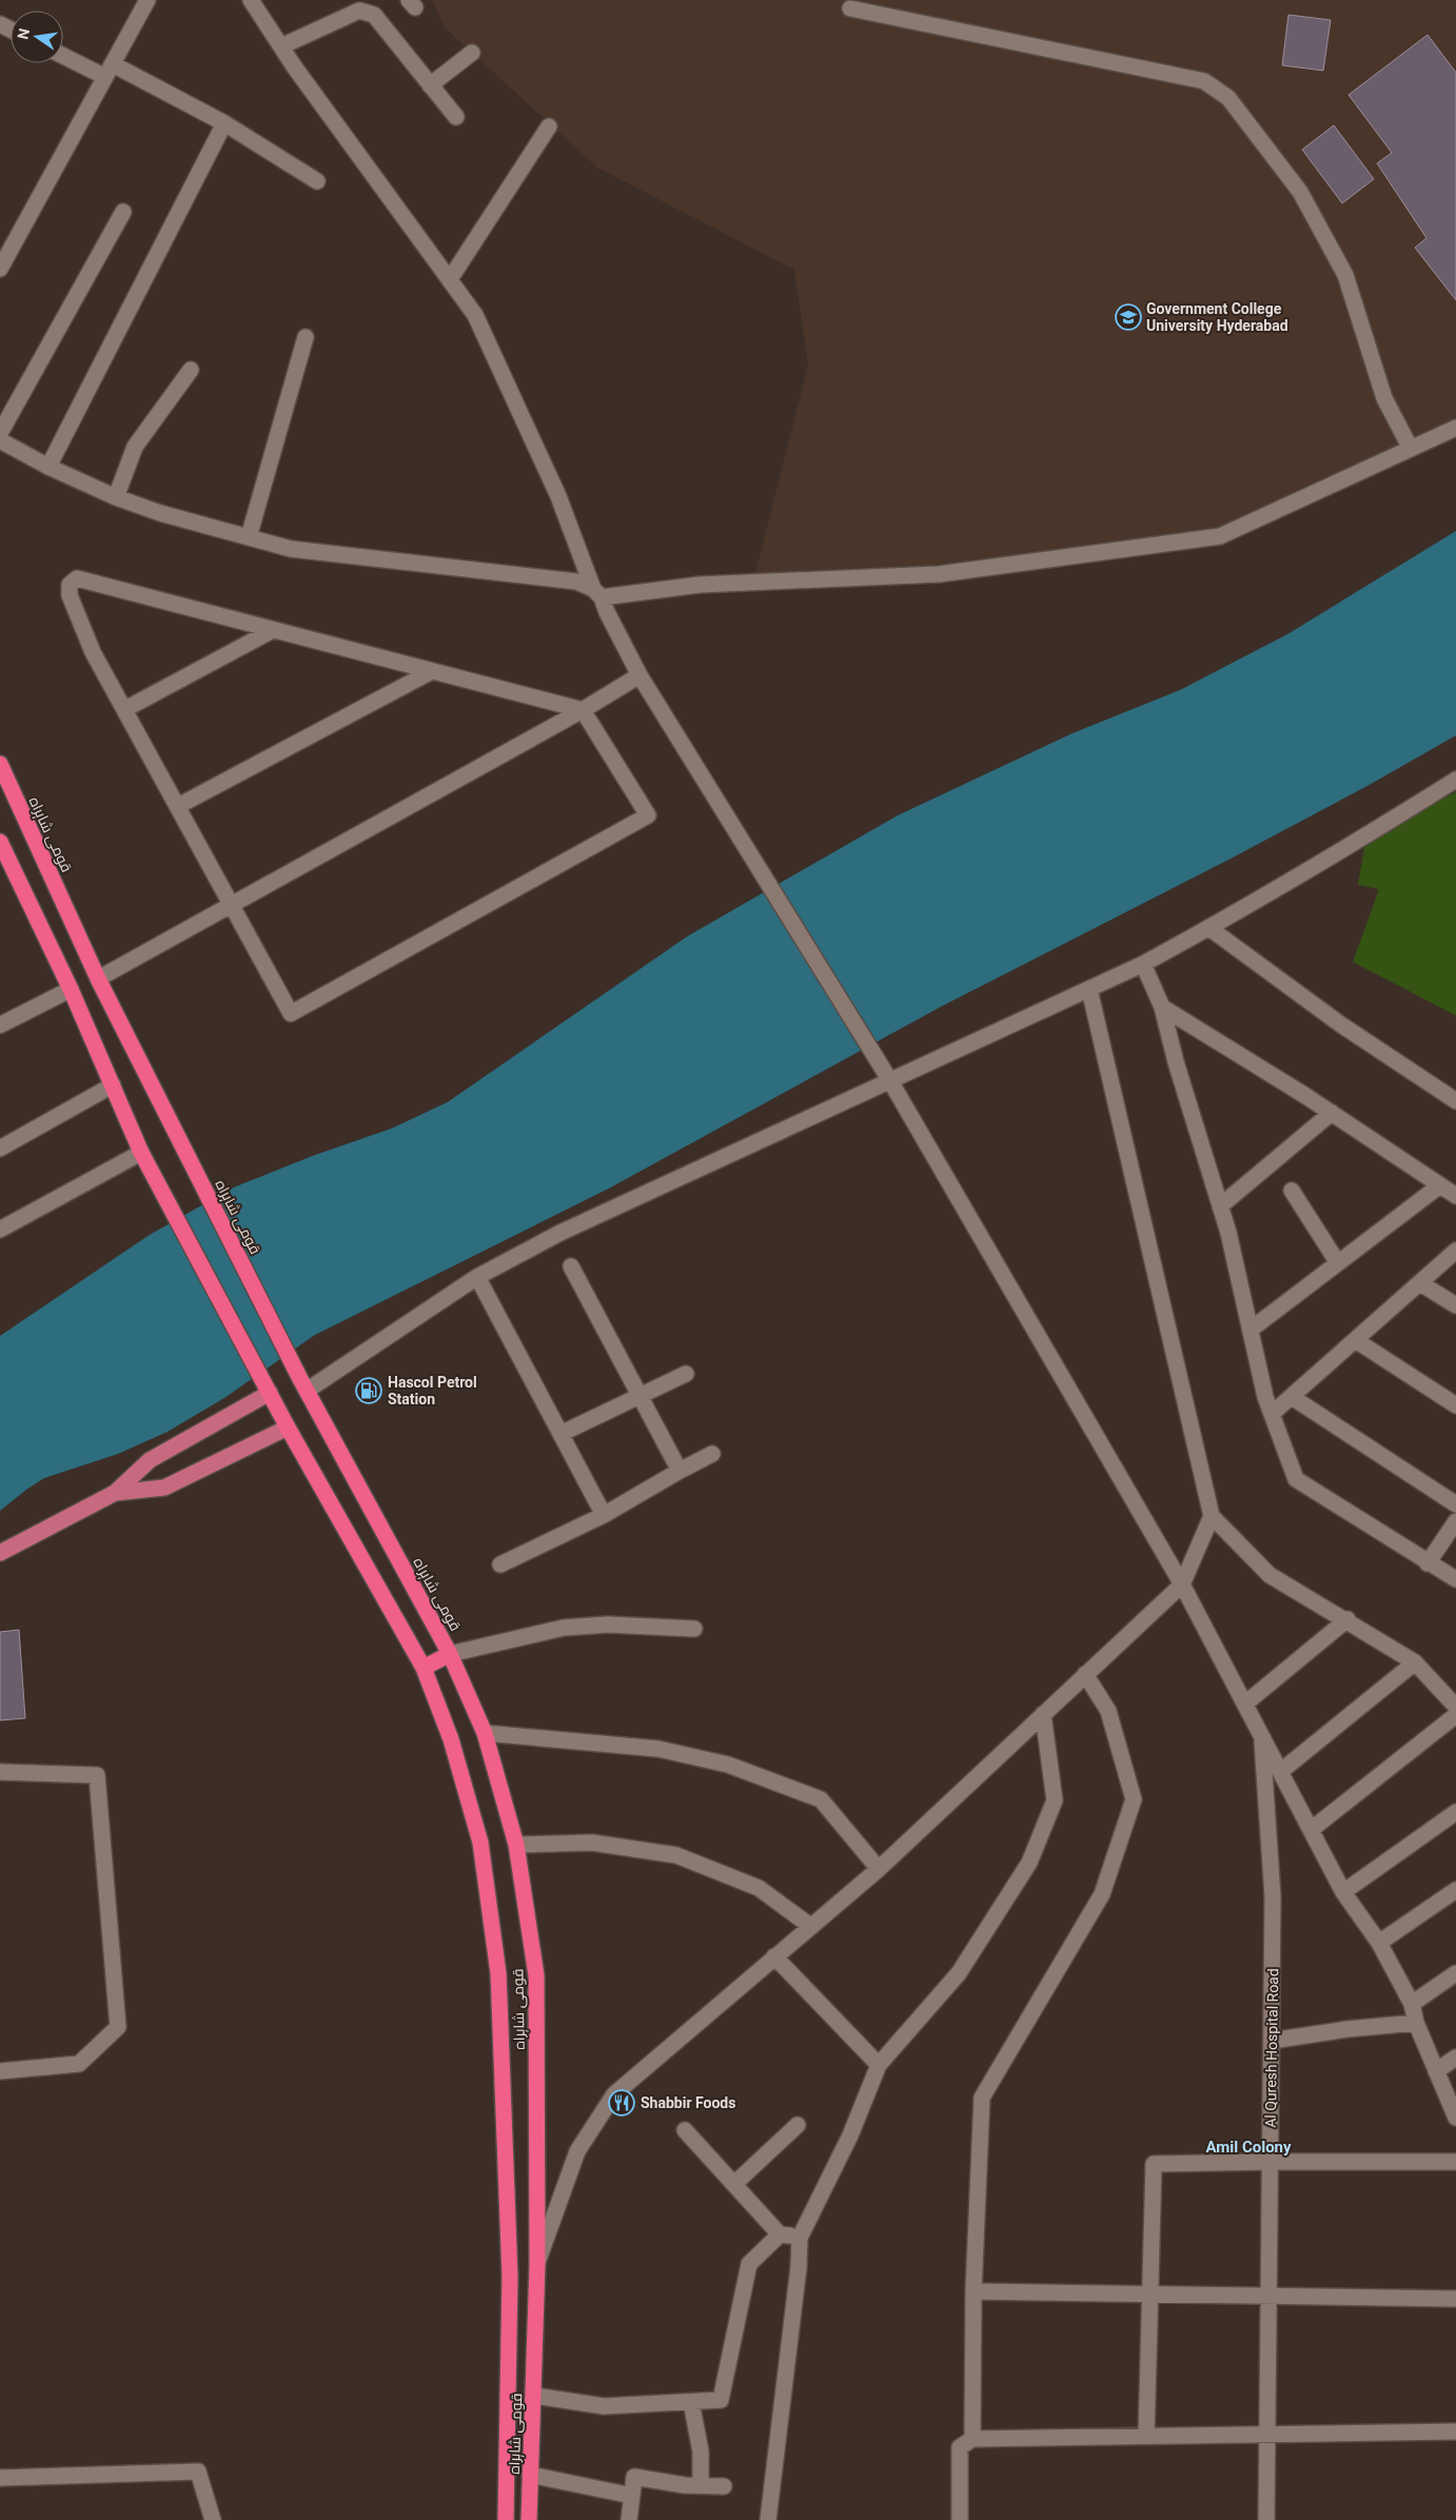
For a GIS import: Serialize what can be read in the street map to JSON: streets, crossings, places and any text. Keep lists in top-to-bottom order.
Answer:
{
  "streets": {
    "highway": ["قومی شاہراہ"],
    "street": ["Al Quresh Hospital Road"]
  },
  "districts": ["Amil Colony"],
  "places": {
    "school or university": ["Government College University Hyderabad"],
    "fuel station": ["Hascol Petrol Station"],
    "restaurant": ["Shabbir Foods"]
  },
  "north": "left"
}
